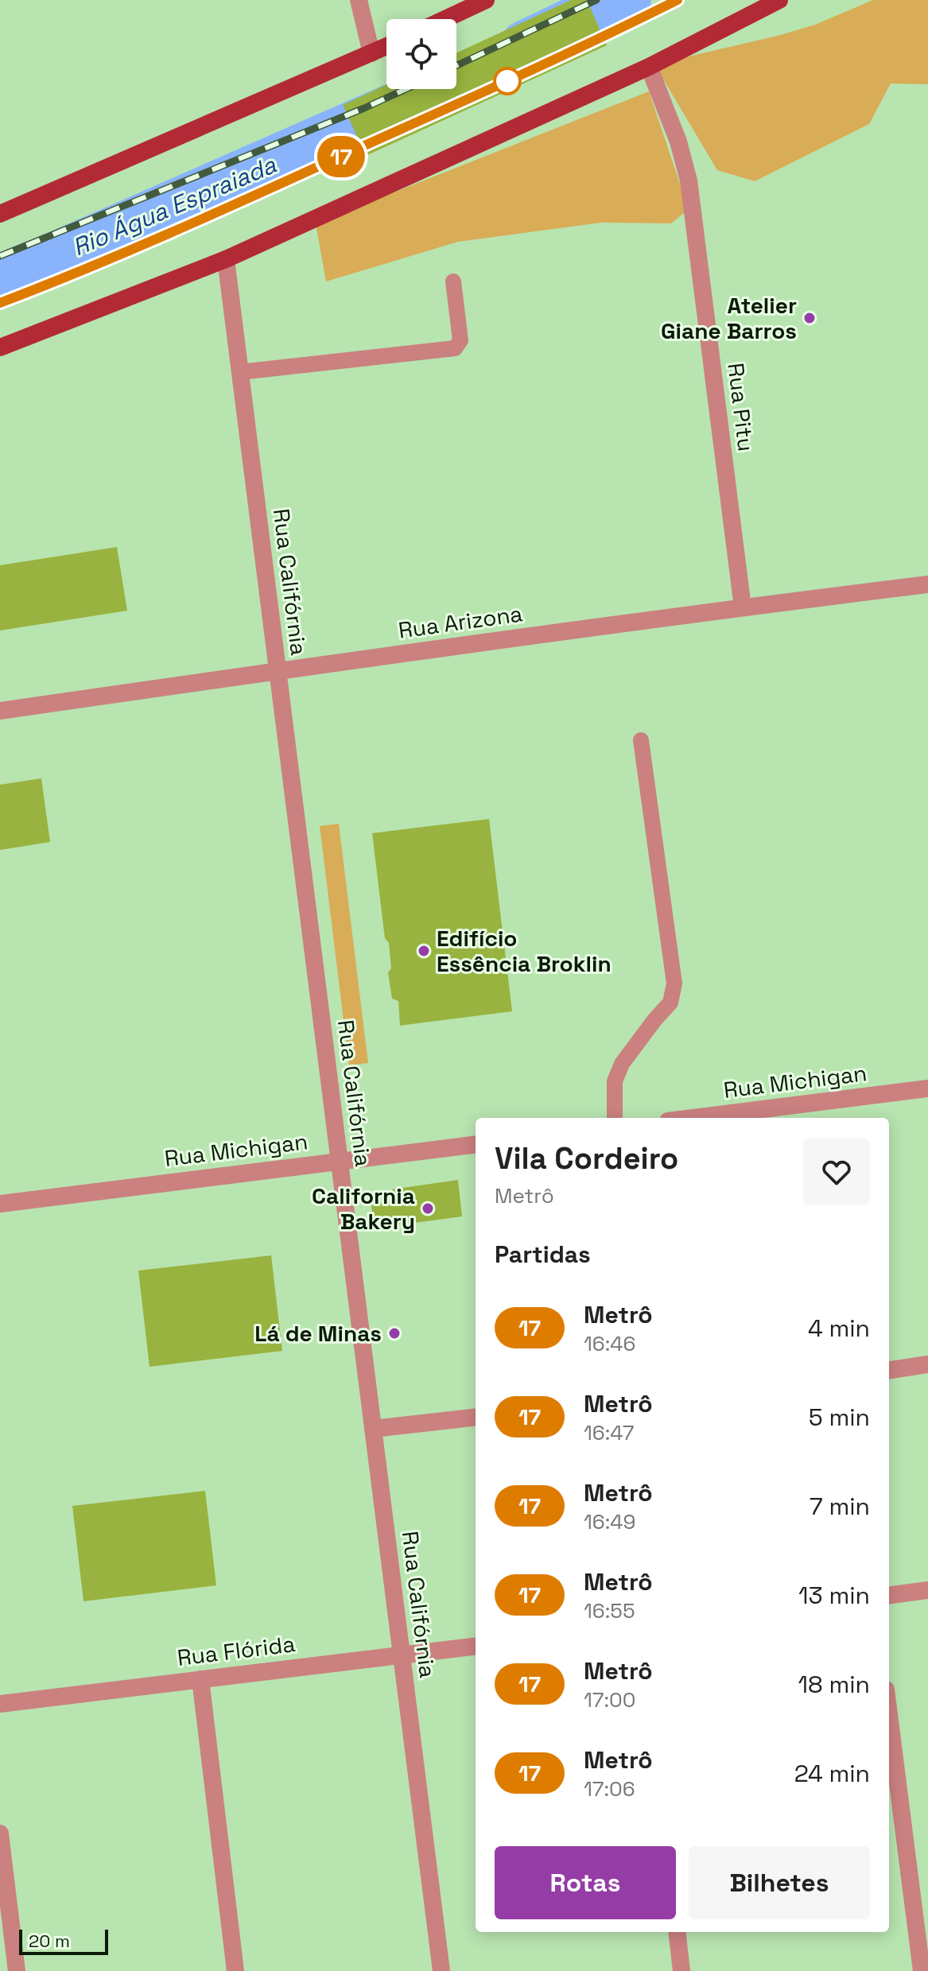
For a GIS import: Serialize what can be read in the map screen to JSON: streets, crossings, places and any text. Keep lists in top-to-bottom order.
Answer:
{
  "streets": {
    "street": [
      "Rua Pitu",
      "Rua Califórnia",
      "Rua Arizona",
      "Rua Michigan",
      "Rua Flórida"
    ]
  },
  "crossings": [
    ["Rua Pitu", "Rua Arizona"],
    ["Rua Califórnia", "Rua Arizona"],
    ["Rua Califórnia", "Rua Michigan"],
    ["Rua Califórnia", "Rua Flórida"]
  ],
  "water": ["Rio Água Espraiada"],
  "places": [
    "Atelier Giane Barros",
    "Edifício Essência Broklin",
    "California Bakery",
    "Lá de Minas"
  ],
  "lines": ["metro line 17"],
  "scale_bar": "20 m",
  "page": {
    "on_map": "17",
    "heading": [
      ["Vila Cordeiro", "Metrô"],
      "Partidas"
    ],
    "list": [
      {
        "mark": "17",
        "name": "Metrô",
        "note": "16:46",
        "value": "4 min"
      },
      {
        "mark": "17",
        "name": "Metrô",
        "note": "16:47",
        "value": "5 min"
      },
      {
        "mark": "17",
        "name": "Metrô",
        "note": "16:49",
        "value": "7 min"
      },
      {
        "mark": "17",
        "name": "Metrô",
        "note": "16:55",
        "value": "13 min"
      },
      {
        "mark": "17",
        "name": "Metrô",
        "note": "17:00",
        "value": "18 min"
      },
      {
        "mark": "17",
        "name": "Metrô",
        "note": "17:06",
        "value": "24 min"
      }
    ],
    "buttons": ["Rotas", "Bilhetes"],
    "scale": "20 m"
  }
}
